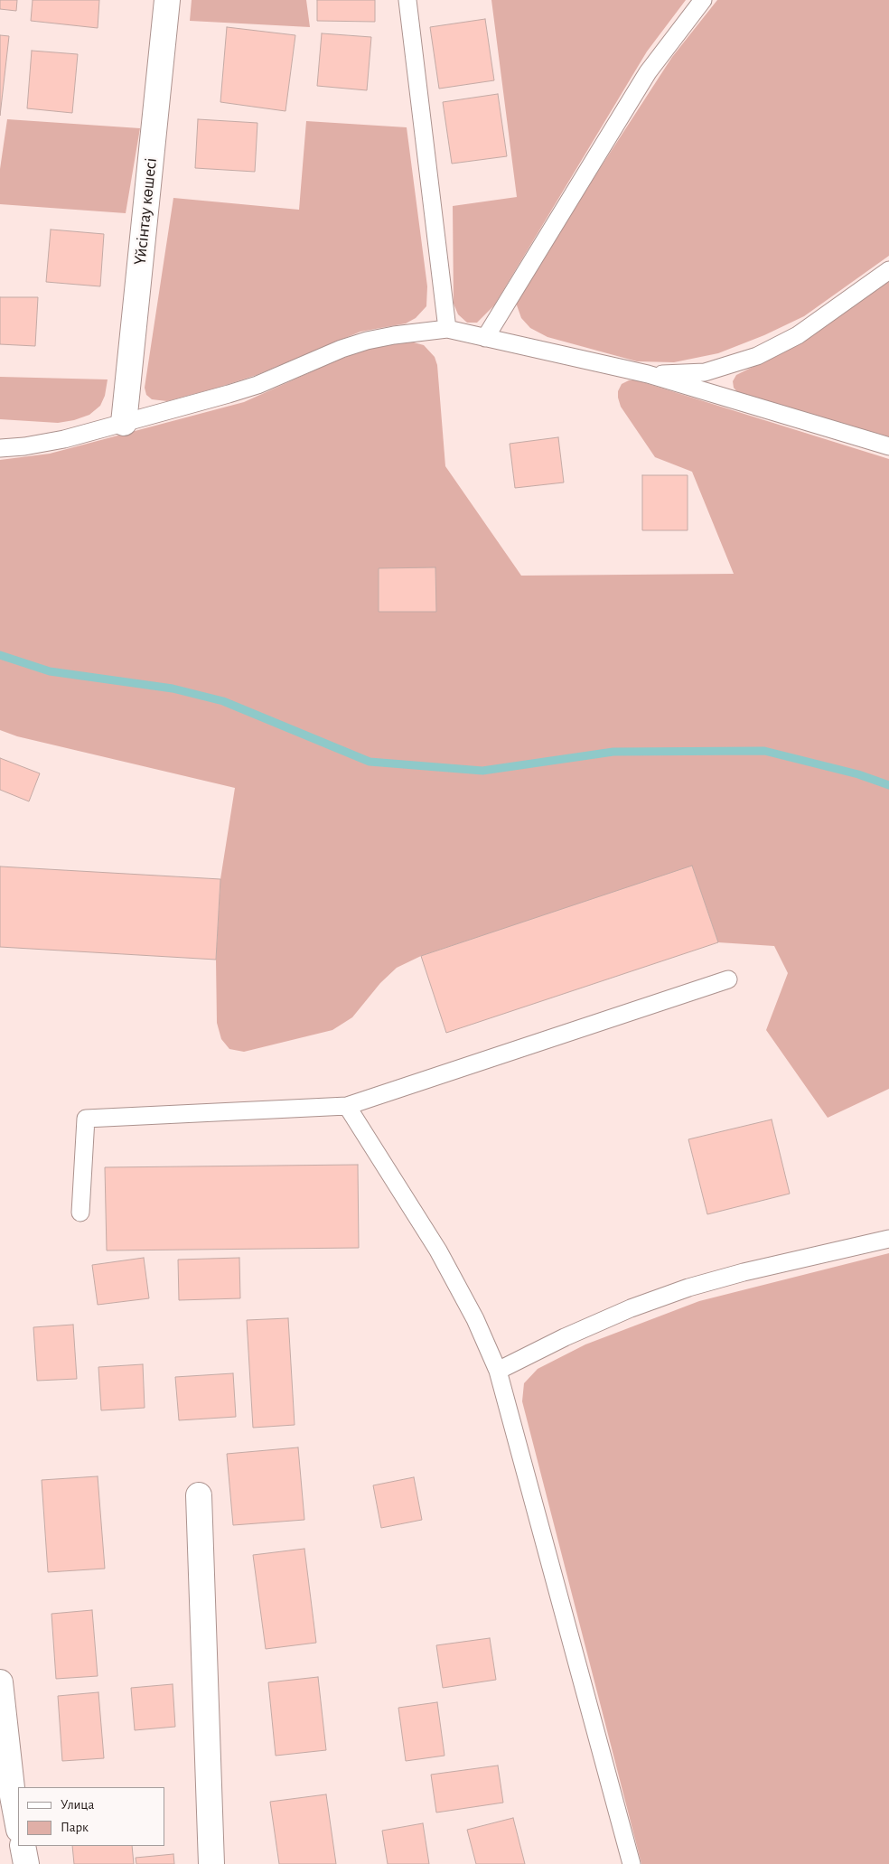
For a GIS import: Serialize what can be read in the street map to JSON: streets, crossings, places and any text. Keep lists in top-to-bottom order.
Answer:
{
  "streets": {
    "street": ["Үйсінтау көшесі"]
  },
  "legend": ["Улица", "Парк"]
}
